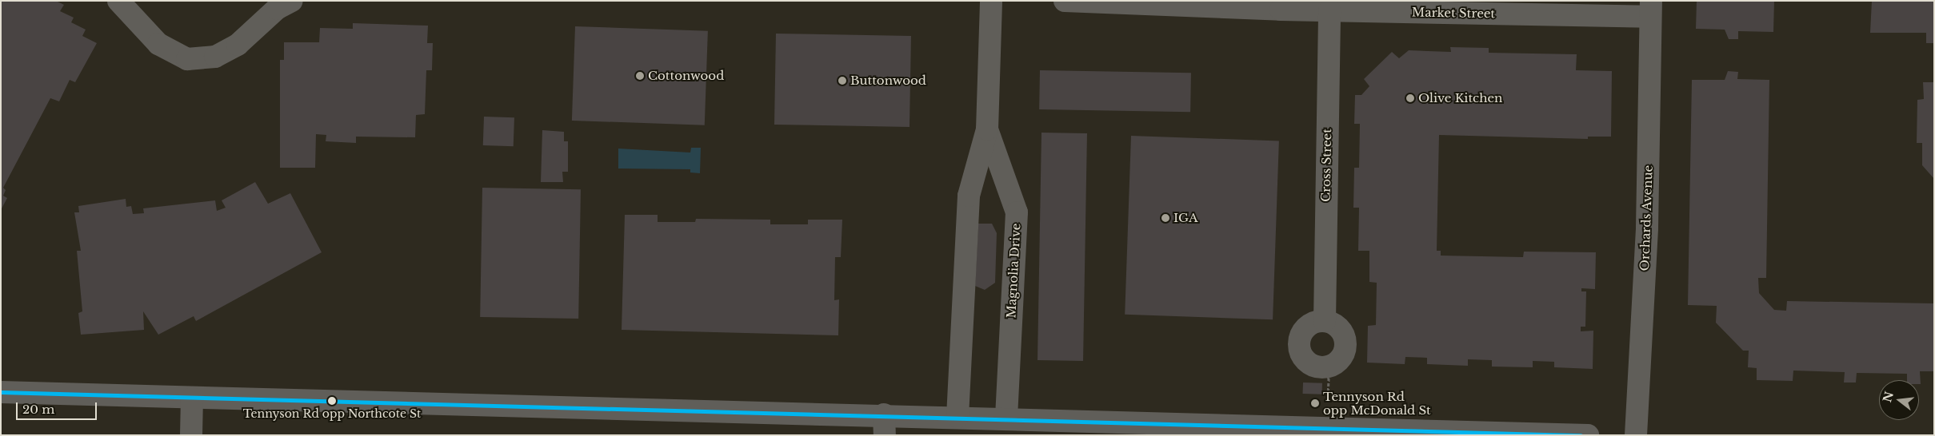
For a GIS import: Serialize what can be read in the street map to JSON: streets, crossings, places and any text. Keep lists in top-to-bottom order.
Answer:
{
  "streets": {
    "street": [
      "Market Street",
      "Cross Street",
      "Orchards Avenue",
      "Magnolia Drive"
    ]
  },
  "crossings": [
    ["Market Street", "Cross Street"],
    ["Market Street", "Orchards Avenue"]
  ],
  "places": [
    "Cottonwood",
    "Buttonwood",
    "Olive Kitchen",
    "IGA",
    "Tennyson Rd opp Northcote St",
    "Tennyson Rd opp McDonald St"
  ],
  "scale_bar": "20 m",
  "north": "left"
}
